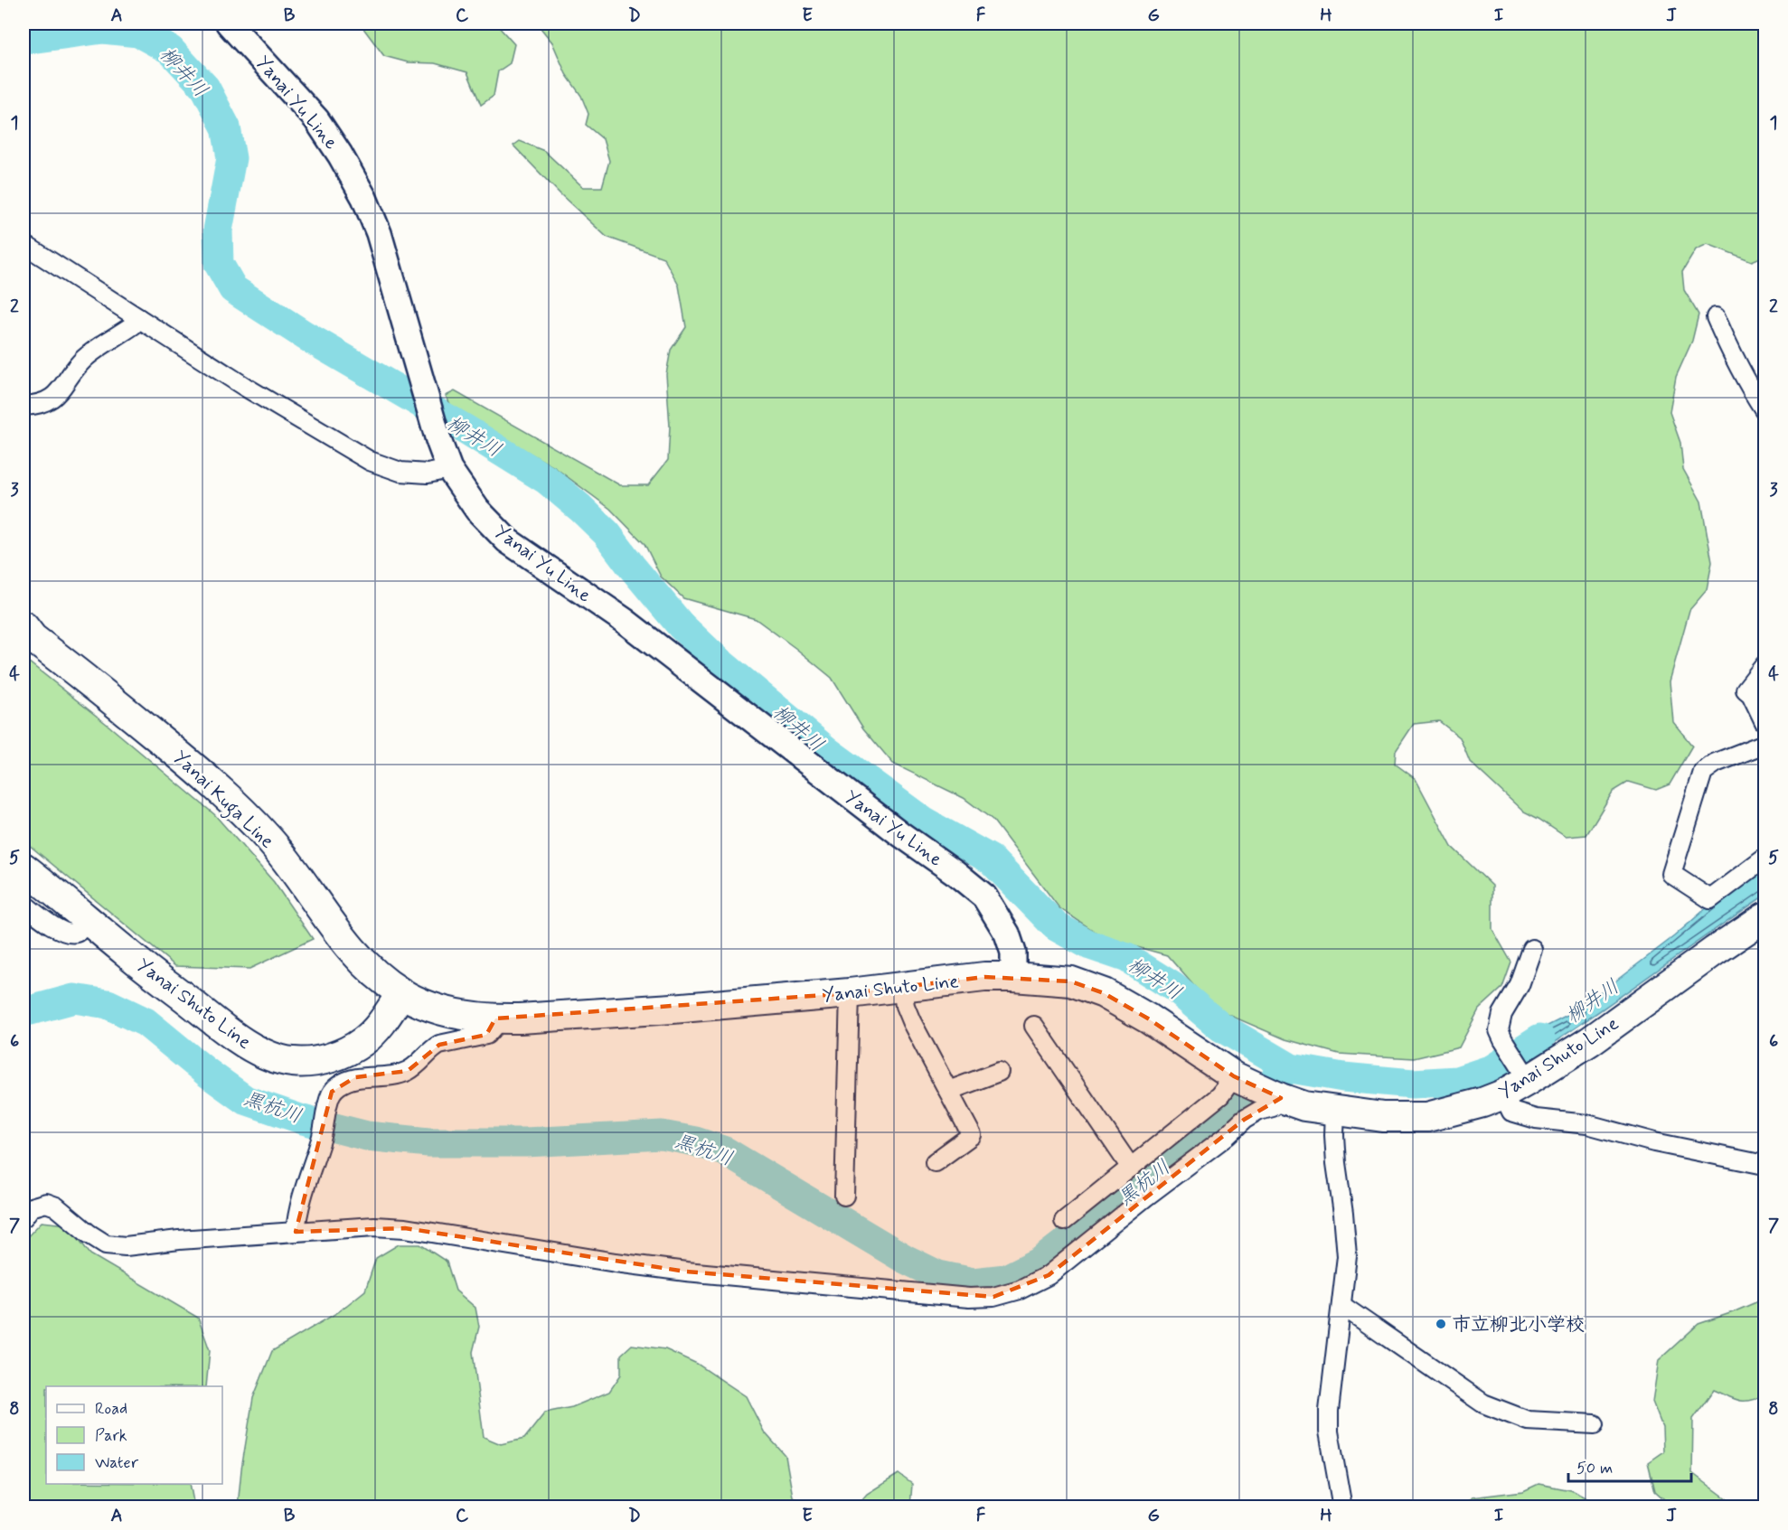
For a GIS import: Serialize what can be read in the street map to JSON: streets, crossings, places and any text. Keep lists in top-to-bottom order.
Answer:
{
  "streets": {
    "main road": ["Yanai Yu Line", "Yanai Kuga Line", "Yanai Shuto Line"]
  },
  "crossings": [
    ["Yanai Yu Line", "Yanai Shuto Line"],
    ["Yanai Kuga Line", "Yanai Shuto Line"]
  ],
  "water": ["柳井川", "黒杭川"],
  "places": ["市立柳北小学校"],
  "legend": ["Road", "Park", "Water"],
  "scale_bar": "50 m",
  "grid": {
    "columns": [
      "A",
      "B",
      "C",
      "D",
      "E",
      "F",
      "G",
      "H",
      "I",
      "J"
    ],
    "rows": [
      "1",
      "2",
      "3",
      "4",
      "5",
      "6",
      "7",
      "8"
    ]
  }
}
